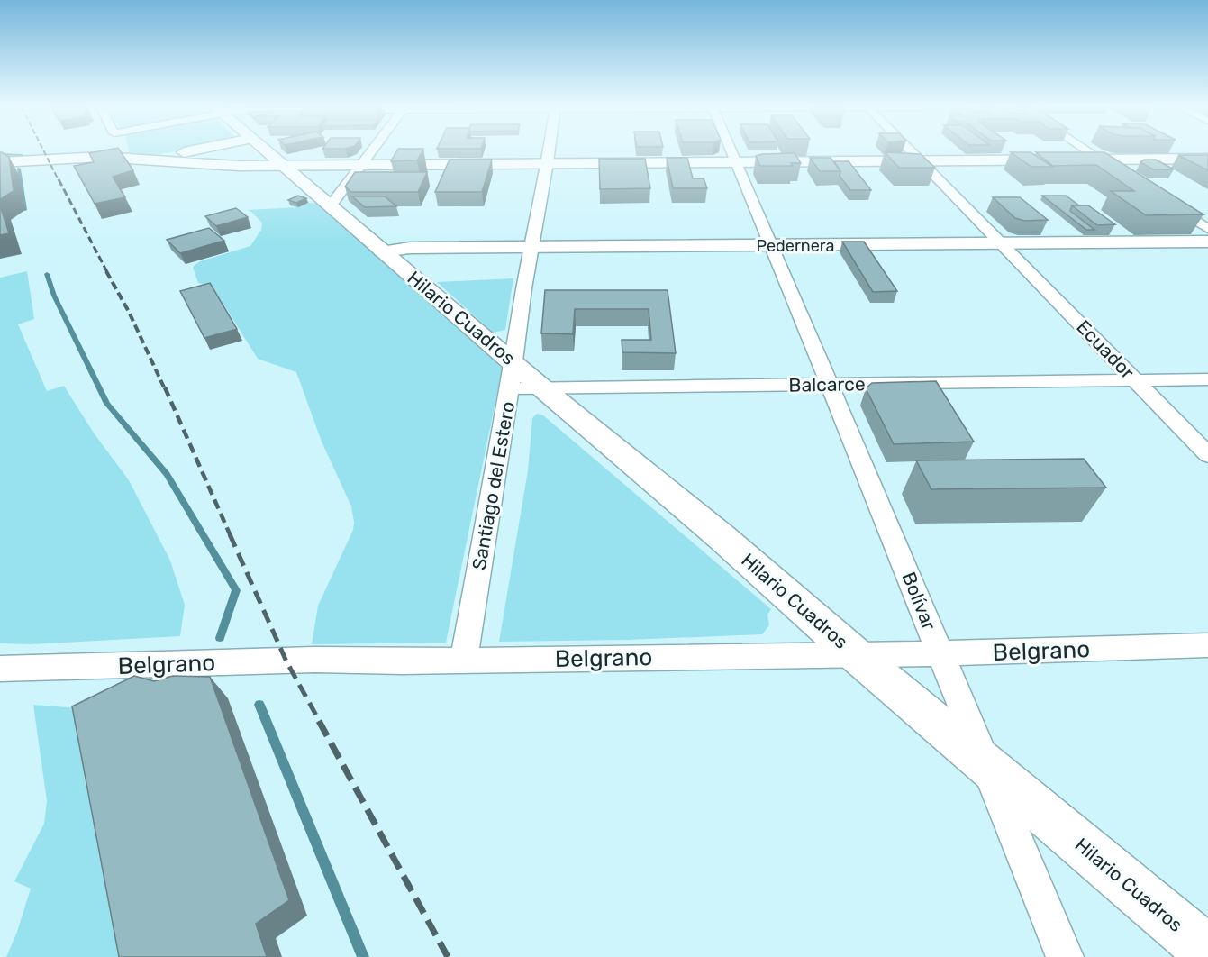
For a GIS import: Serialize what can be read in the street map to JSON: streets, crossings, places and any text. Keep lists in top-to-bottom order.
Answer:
{
  "streets": {
    "main road": ["Hilario Cuadros"],
    "street": [
      "Pedernera",
      "Ecuador",
      "Balcarce",
      "Santiago del Estero",
      "Bolívar",
      "Belgrano"
    ]
  },
  "crossings": [
    ["Pedernera", "Hilario Cuadros"],
    ["Pedernera", "Ecuador"],
    ["Pedernera", "Santiago del Estero"],
    ["Pedernera", "Bolívar"],
    ["Hilario Cuadros", "Balcarce"],
    ["Hilario Cuadros", "Santiago del Estero"],
    ["Hilario Cuadros", "Bolívar"],
    ["Hilario Cuadros", "Belgrano"],
    ["Ecuador", "Balcarce"],
    ["Balcarce", "Bolívar"],
    ["Santiago del Estero", "Belgrano"],
    ["Bolívar", "Belgrano"]
  ]
}
